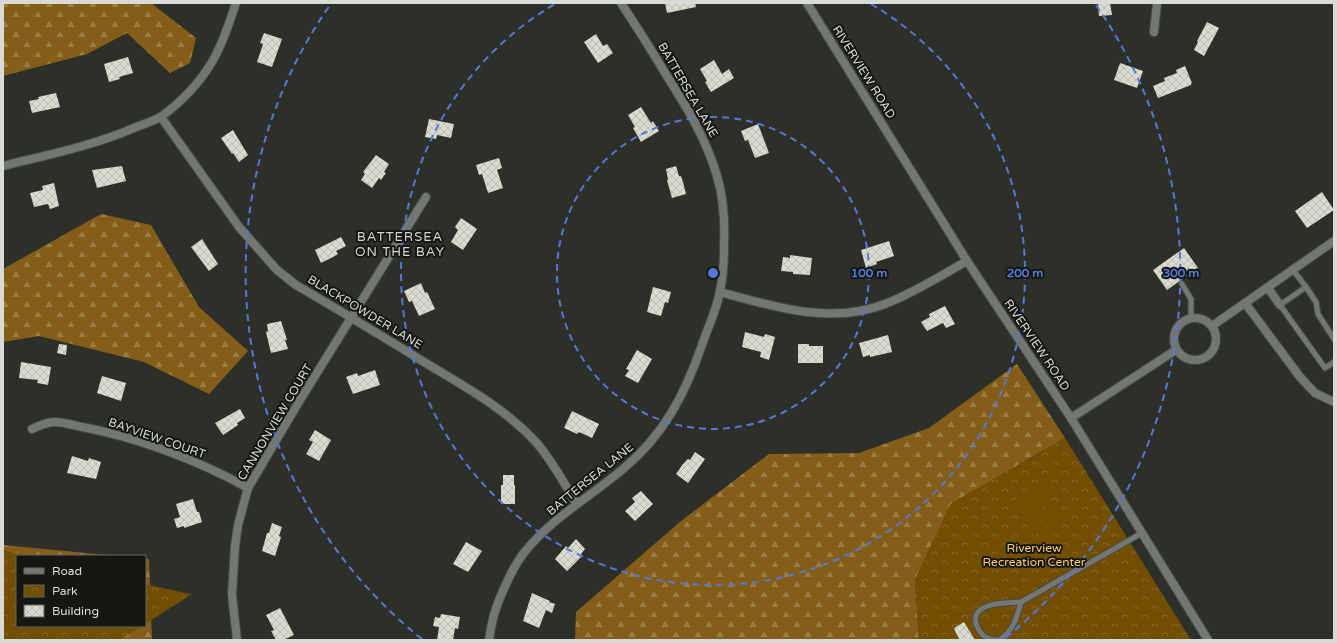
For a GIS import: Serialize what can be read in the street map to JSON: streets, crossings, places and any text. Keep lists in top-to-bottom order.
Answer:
{
  "streets": {
    "street": [
      "RIVERVIEW ROAD",
      "BATTERSEA LANE",
      "BLACKPOWDER LANE",
      "CANNONVIEW COURT",
      "BAYVIEW COURT"
    ]
  },
  "crossings": [
    ["BATTERSEA LANE", "BLACKPOWDER LANE"],
    ["BLACKPOWDER LANE", "CANNONVIEW COURT"],
    ["CANNONVIEW COURT", "BAYVIEW COURT"]
  ],
  "districts": ["BATTERSEA ON THE BAY"],
  "parks": ["Riverview Recreation Center"],
  "legend": ["Road", "Park", "Building"],
  "rings": ["100 m", "200 m", "300 m"]
}
